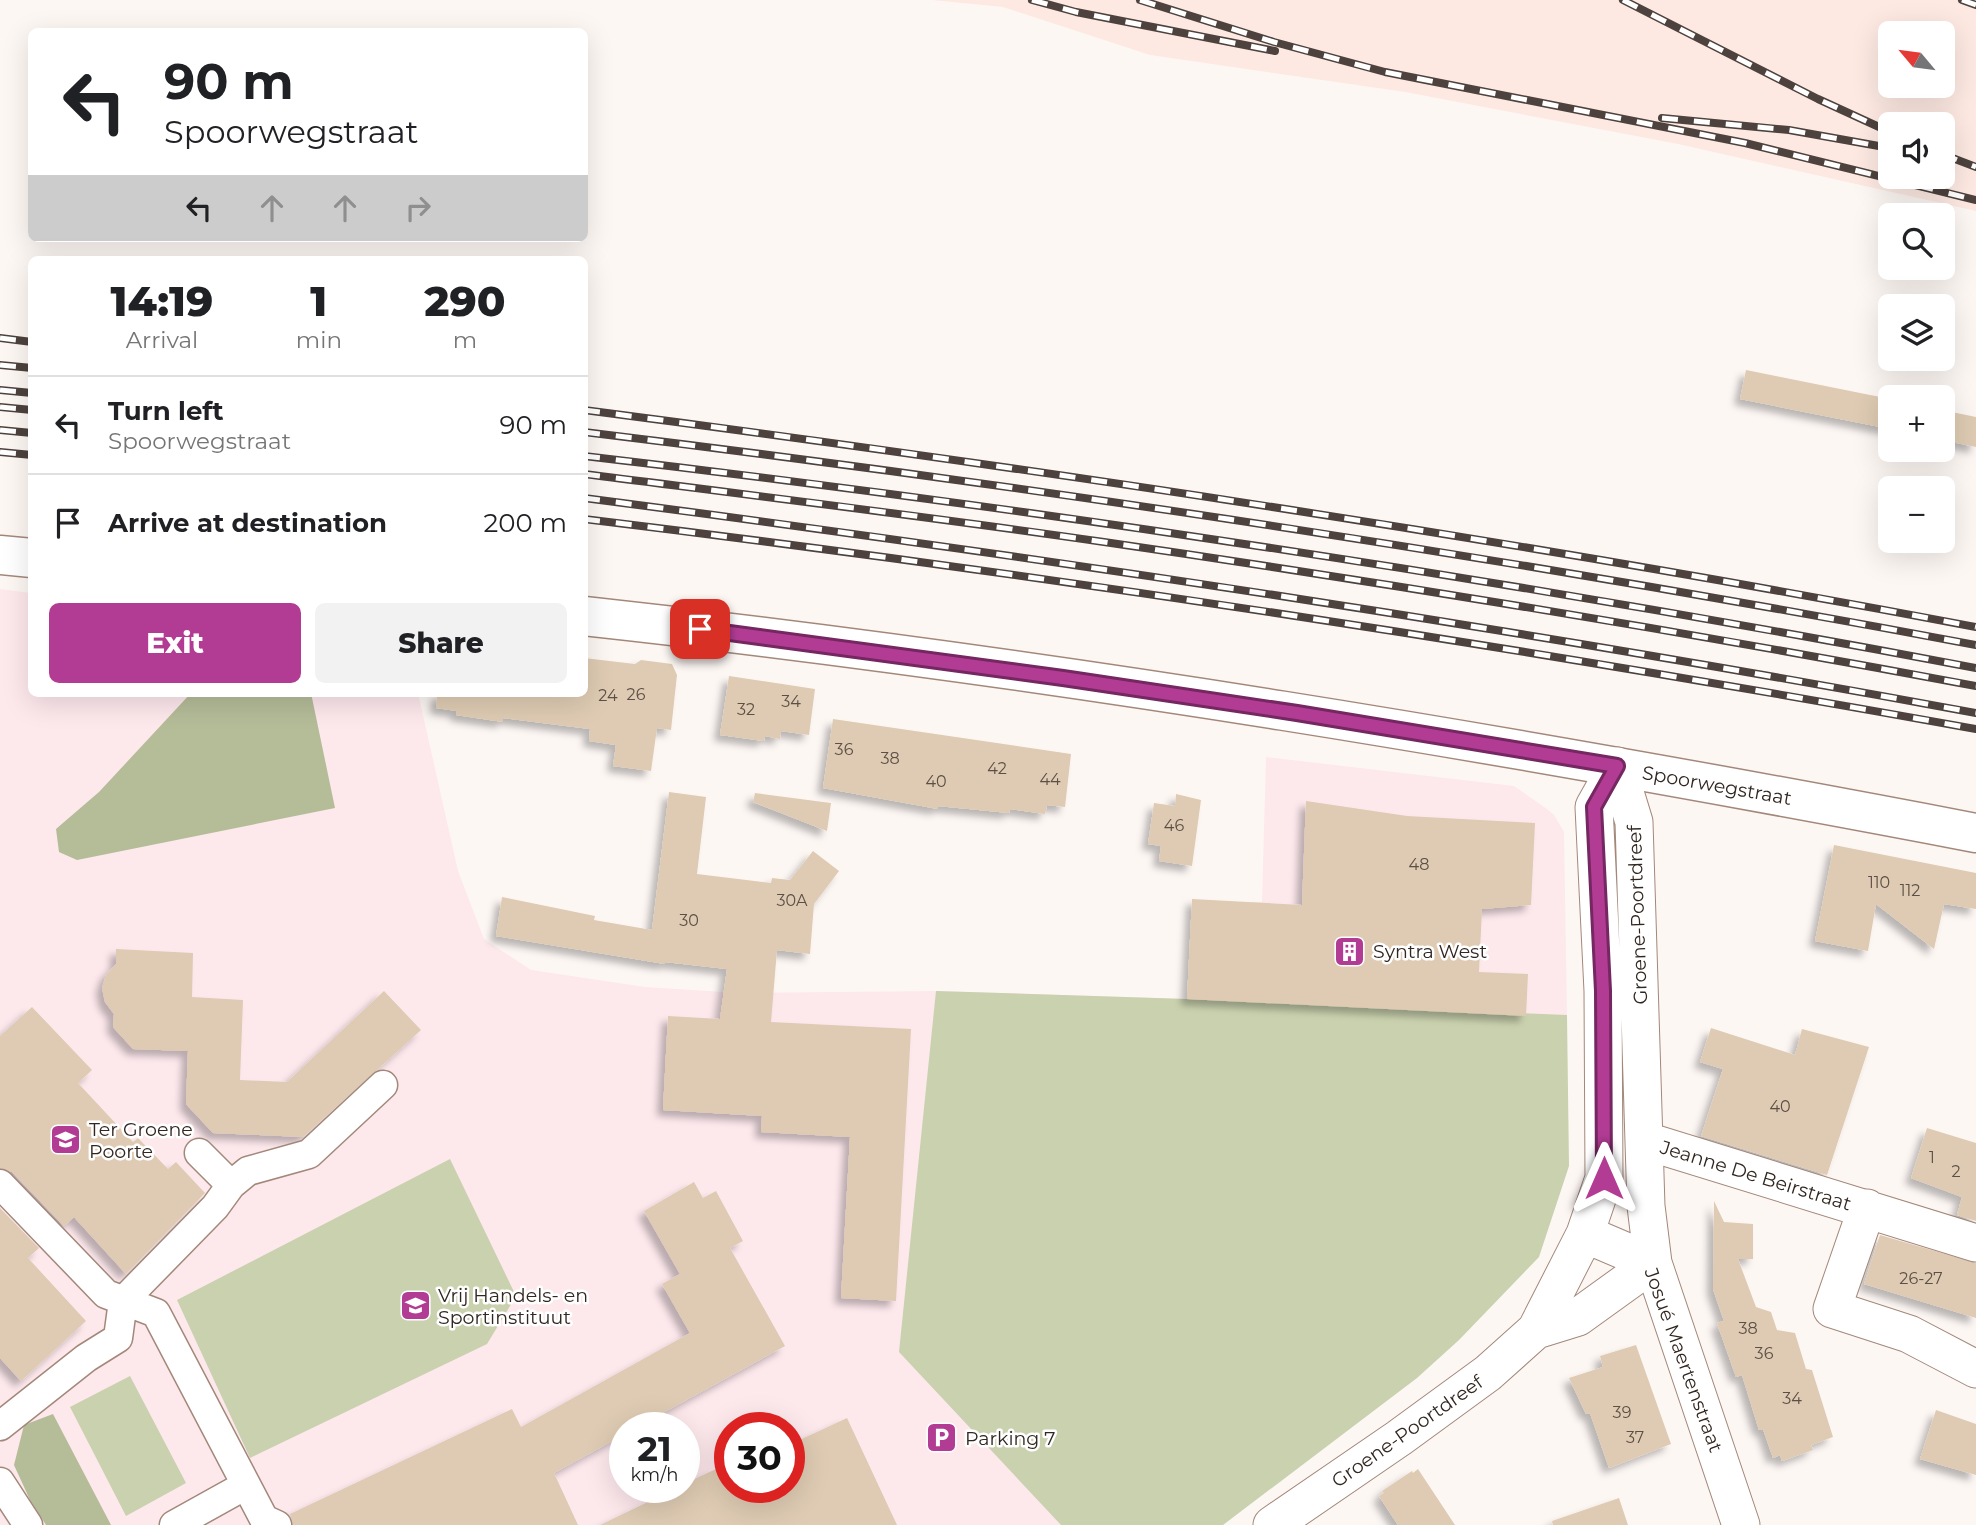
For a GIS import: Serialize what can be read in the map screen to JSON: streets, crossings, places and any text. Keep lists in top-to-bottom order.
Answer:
{
  "streets": {
    "street": [
      "Spoorwegstraat",
      "Groene-Poortdreef",
      "Jeanne De Beirstraat",
      "Josué Maertenstraat"
    ]
  },
  "crossings": [
    ["Spoorwegstraat", "Groene-Poortdreef"],
    ["Groene-Poortdreef", "Jeanne De Beirstraat"],
    ["Groene-Poortdreef", "Josué Maertenstraat"]
  ],
  "places": {
    "building": ["Syntra West"],
    "school or university": ["Ter Groene Poorte", "Vrij Handels- en Sportinstituut"],
    "parking": ["Parking 7"]
  },
  "house_numbers": [
    "26",
    "24",
    "34",
    "32",
    "36",
    "38",
    "42",
    "44",
    "40",
    "46",
    "48",
    "110",
    "112",
    "30A",
    "30",
    "40",
    "1",
    "2",
    "26-27",
    "38",
    "36",
    "34",
    "39",
    "37"
  ],
  "north": "top left",
  "page": {
    "map_buttons": ["+", "−"],
    "turn": ["90 m", "Spoorwegstraat"],
    "eta": [
      "14:19",
      "Arrival",
      "1",
      "min",
      "290",
      "m"
    ],
    "list": [
      {
        "name": "Turn left",
        "note": "Spoorwegstraat",
        "value": "90 m"
      },
      {
        "name": "Arrive at destination",
        "value": "200 m"
      }
    ],
    "buttons": ["Exit", "Share"],
    "speed": "21 km/h",
    "limit": "30"
  }
}
